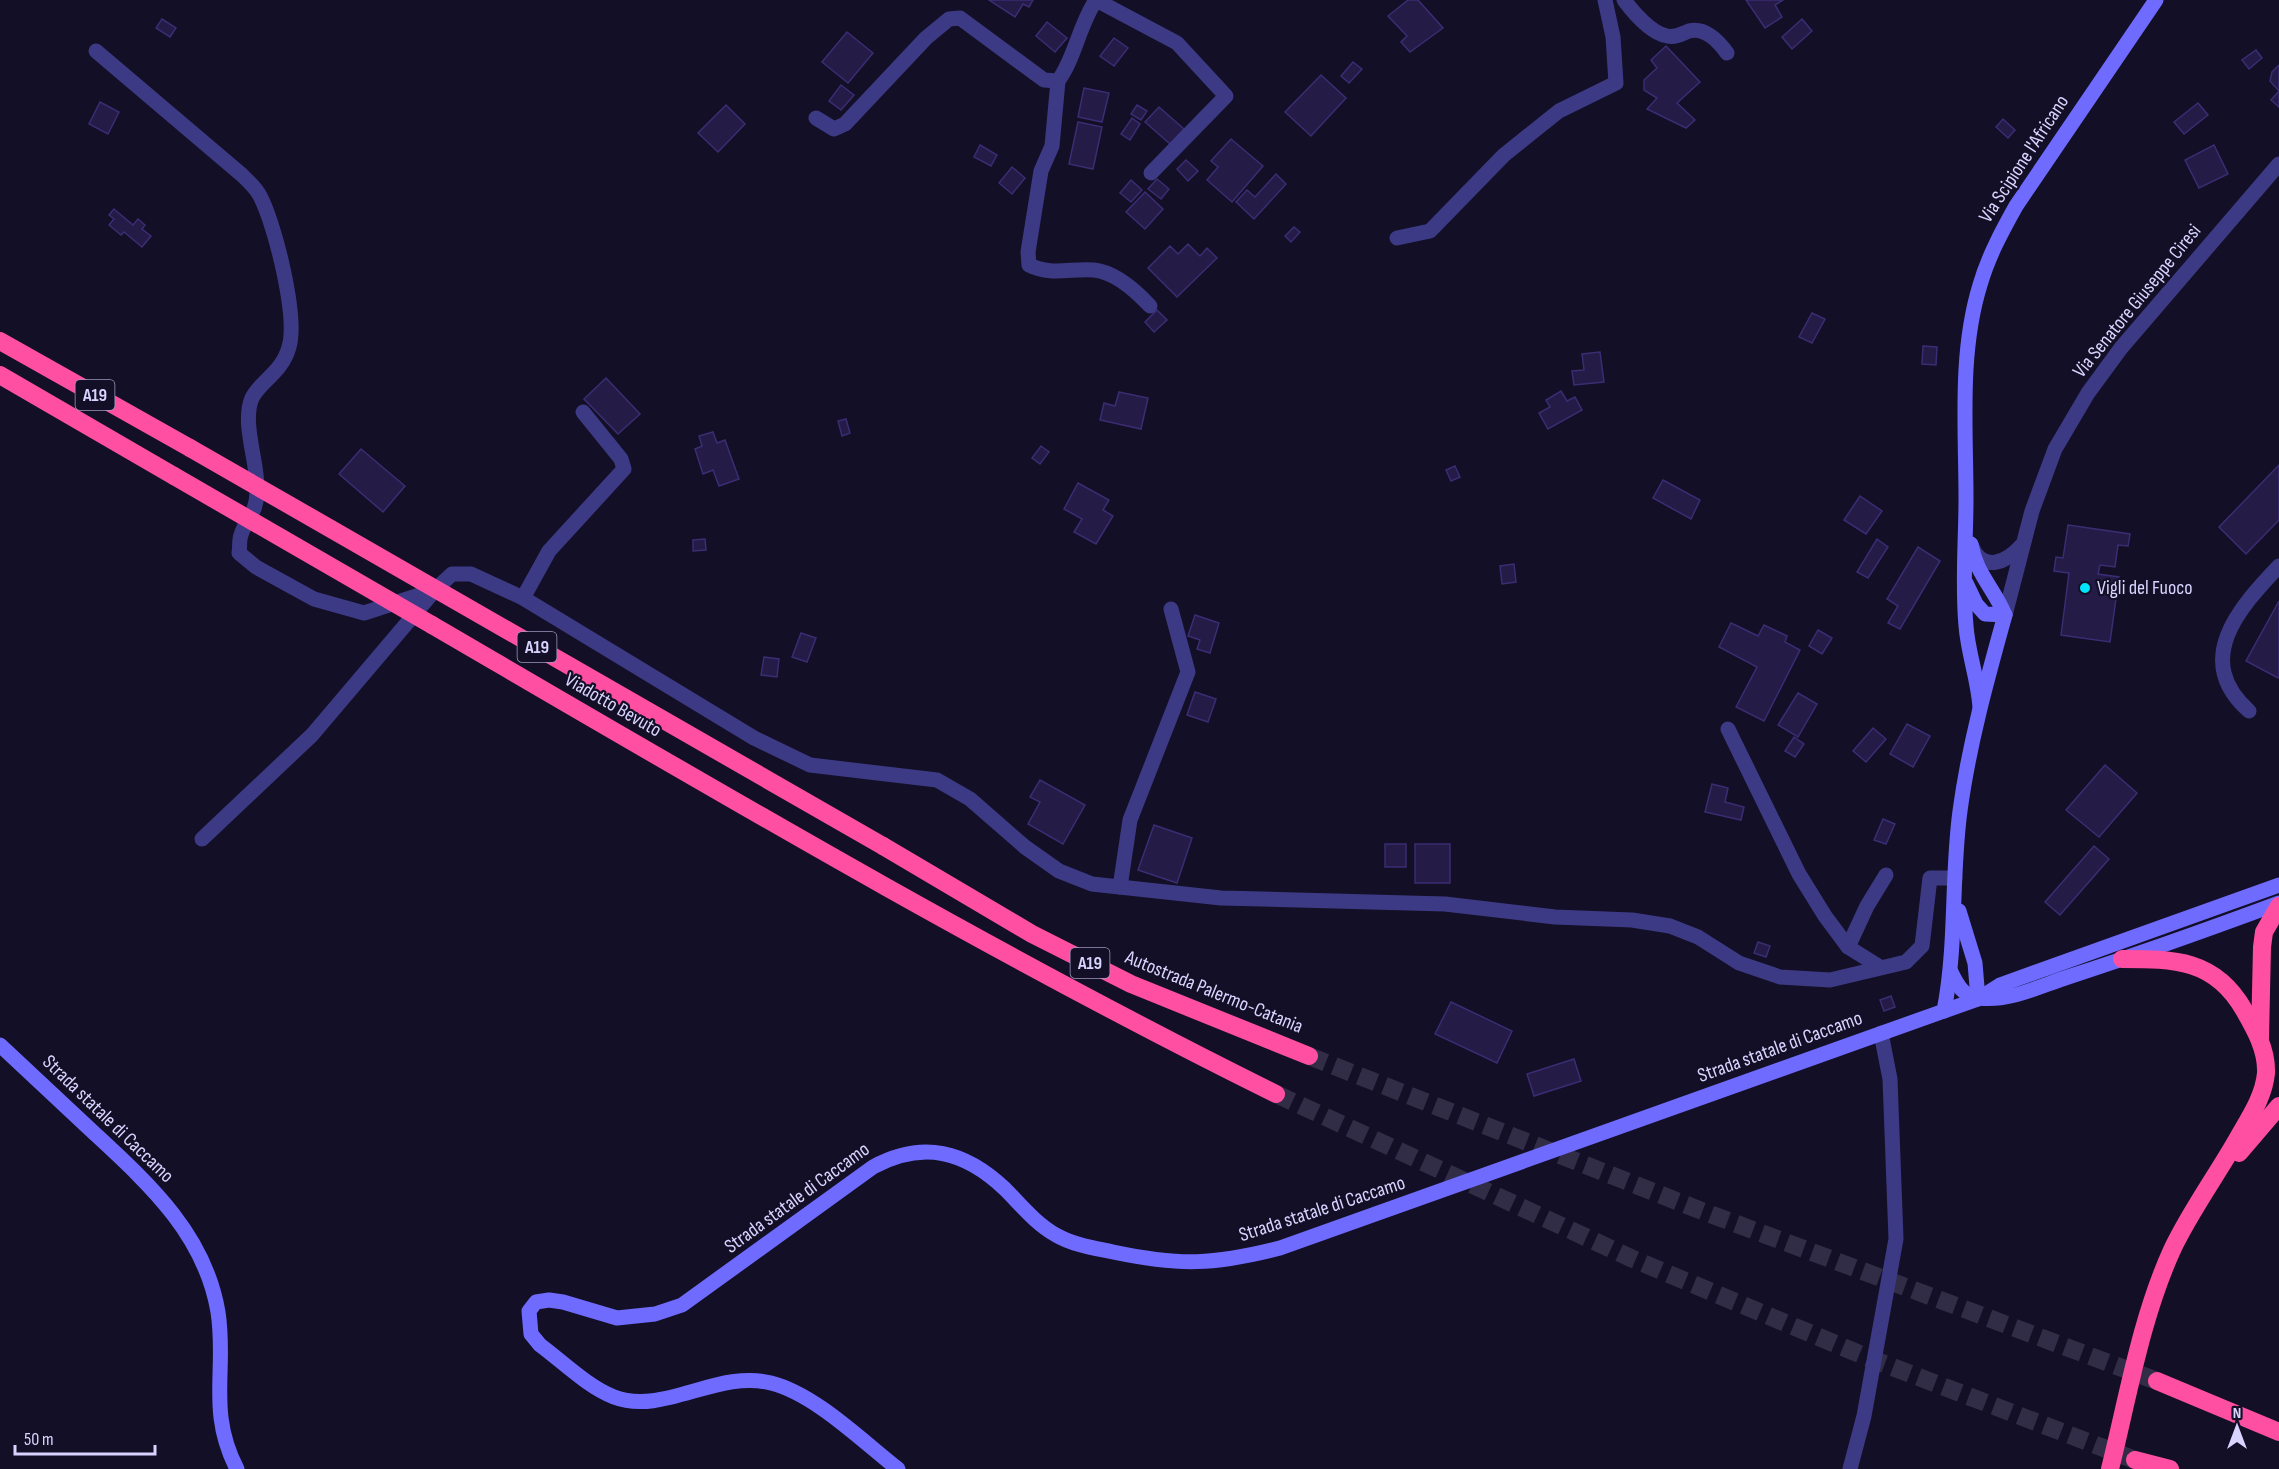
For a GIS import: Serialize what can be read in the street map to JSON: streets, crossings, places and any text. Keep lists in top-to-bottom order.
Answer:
{
  "streets": {
    "highway": ["A19", "Viadotto Bevuto", "Autostrada Palermo-Catania"],
    "main road": ["Via Scipione l'Africano", "Strada statale di Caccamo"],
    "street": ["Via Senatore Giuseppe Ciresi"]
  },
  "crossings": [
    ["Viadotto Bevuto", "Autostrada Palermo-Catania"]
  ],
  "places": ["Vigli del Fuoco"],
  "scale_bar": "50 m",
  "north": "top"
}
